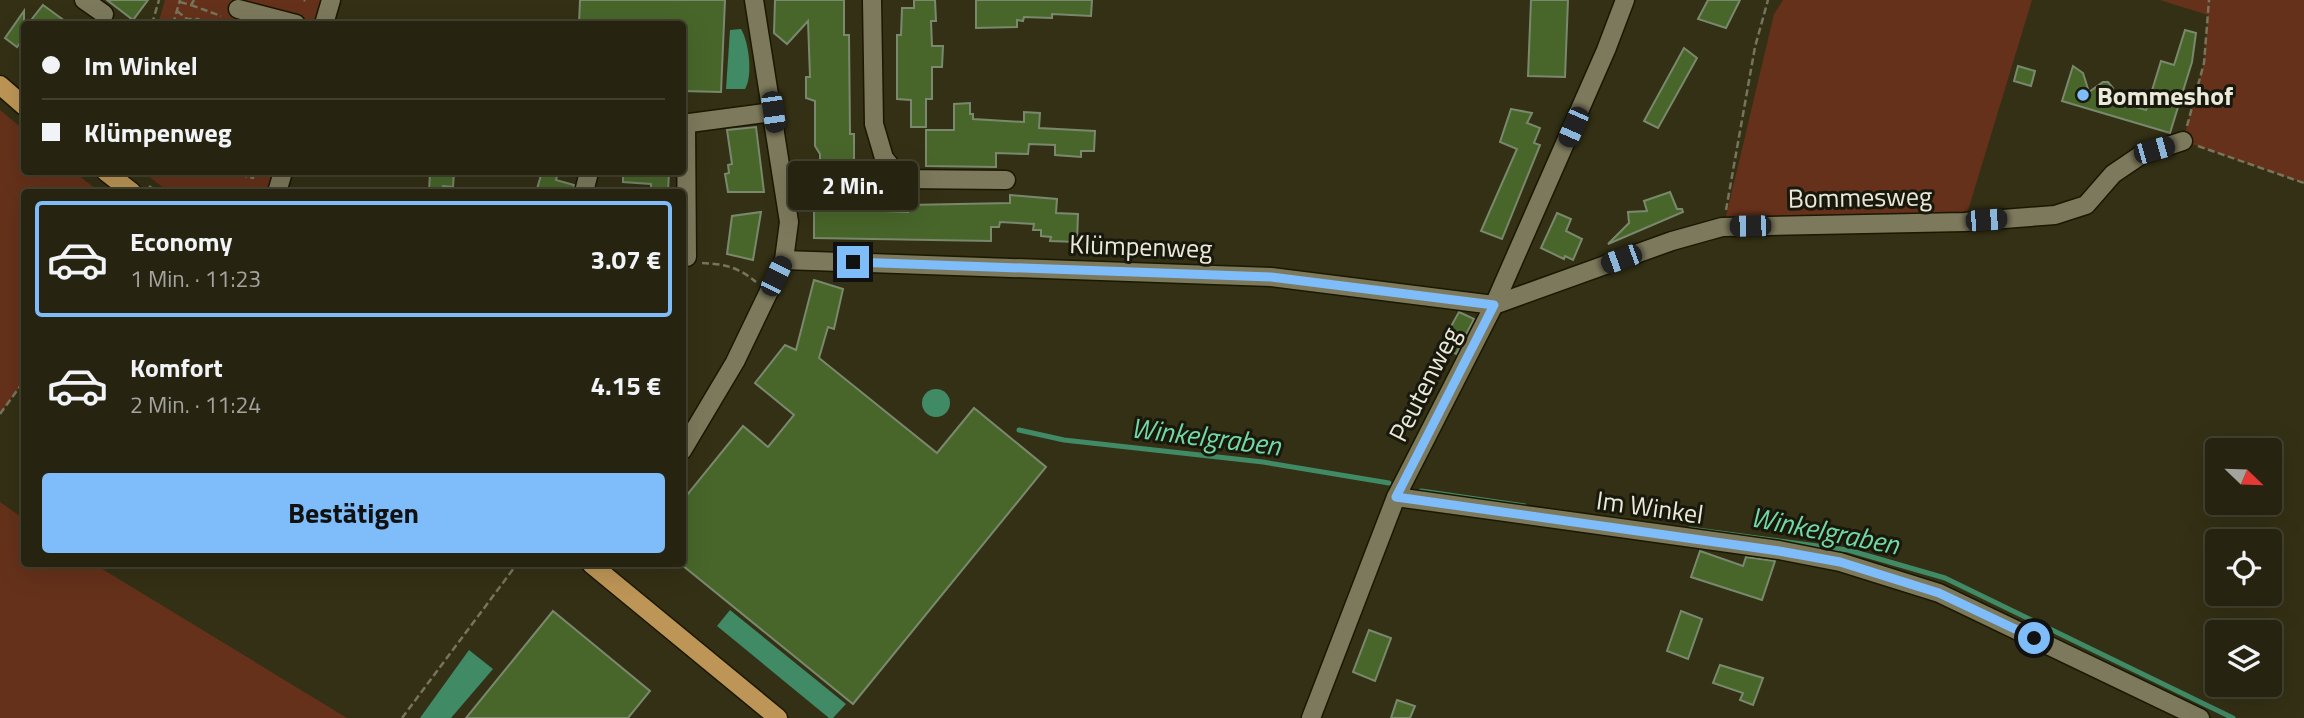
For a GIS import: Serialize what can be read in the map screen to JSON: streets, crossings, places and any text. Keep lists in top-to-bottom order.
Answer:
{
  "streets": {
    "street": [
      "Bommesweg",
      "Klümpenweg",
      "Peutenweg",
      "Im Winkel"
    ]
  },
  "crossings": [
    ["Bommesweg", "Klümpenweg"],
    ["Bommesweg", "Peutenweg"],
    ["Klümpenweg", "Peutenweg"],
    ["Peutenweg", "Im Winkel"]
  ],
  "water": ["Winkelgraben"],
  "places": ["Bommeshof"],
  "north": "bottom right",
  "page": {
    "banner": ["Im Winkel", "Klümpenweg"],
    "bubble": "2 Min.",
    "list": [
      {
        "name": "Economy",
        "note": "1 Min. · 11:23",
        "value": "3.07 €"
      },
      {
        "name": "Komfort",
        "note": "2 Min. · 11:24",
        "value": "4.15 €"
      }
    ],
    "buttons": "Bestätigen"
  }
}
